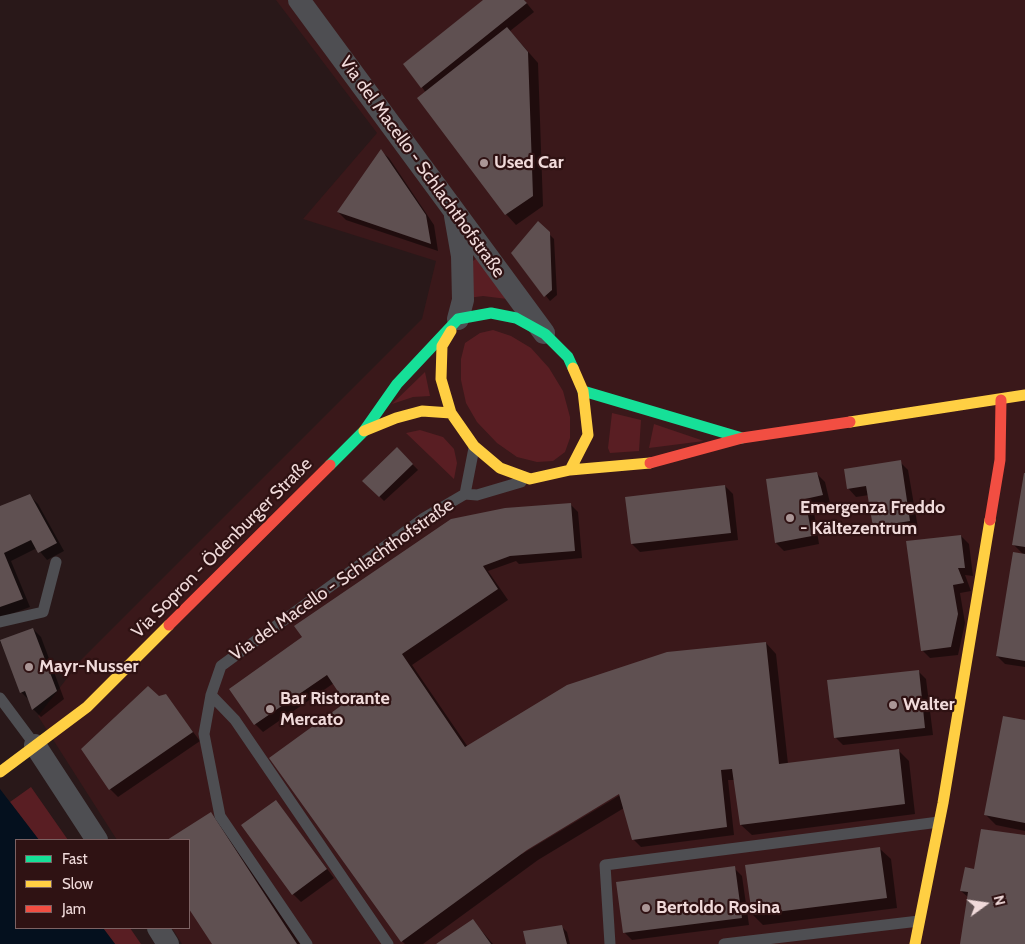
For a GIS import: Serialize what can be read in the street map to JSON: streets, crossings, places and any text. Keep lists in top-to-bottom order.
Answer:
{
  "streets": {
    "street": ["Via del Macello - Schlachthofstraße", "Via Sopron - Ödenburger Straße"]
  },
  "places": [
    "Used Car",
    "Emergenza Freddo - Kältezentrum",
    "Mayr-Nusser",
    "Walter",
    "Bar Ristorante Mercato",
    "Bertoldo Rosina"
  ],
  "legend": ["Fast", "Slow", "Jam"],
  "north": "right"
}
